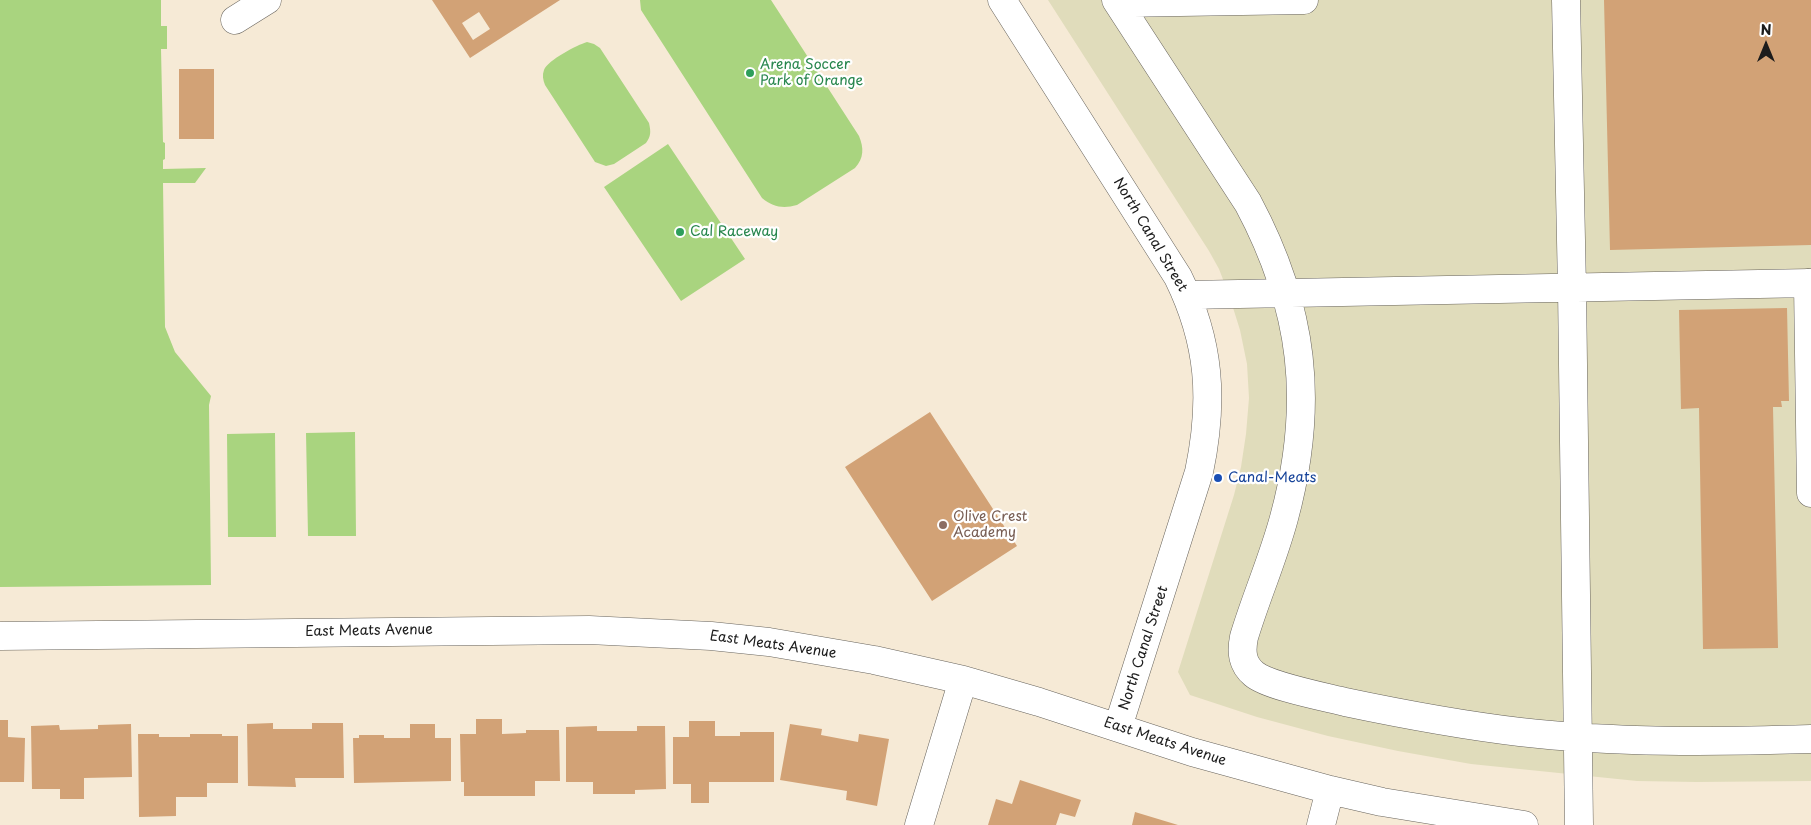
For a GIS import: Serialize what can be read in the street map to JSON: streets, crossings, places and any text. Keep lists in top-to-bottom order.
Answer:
{
  "streets": {
    "street": ["North Canal Street", "East Meats Avenue"]
  },
  "crossings": [
    ["North Canal Street", "East Meats Avenue"]
  ],
  "places": [
    "Arena Soccer Park of Orange",
    "Cal Raceway",
    "Canal-Meats",
    "Olive Crest Academy"
  ],
  "north": "top"
}
